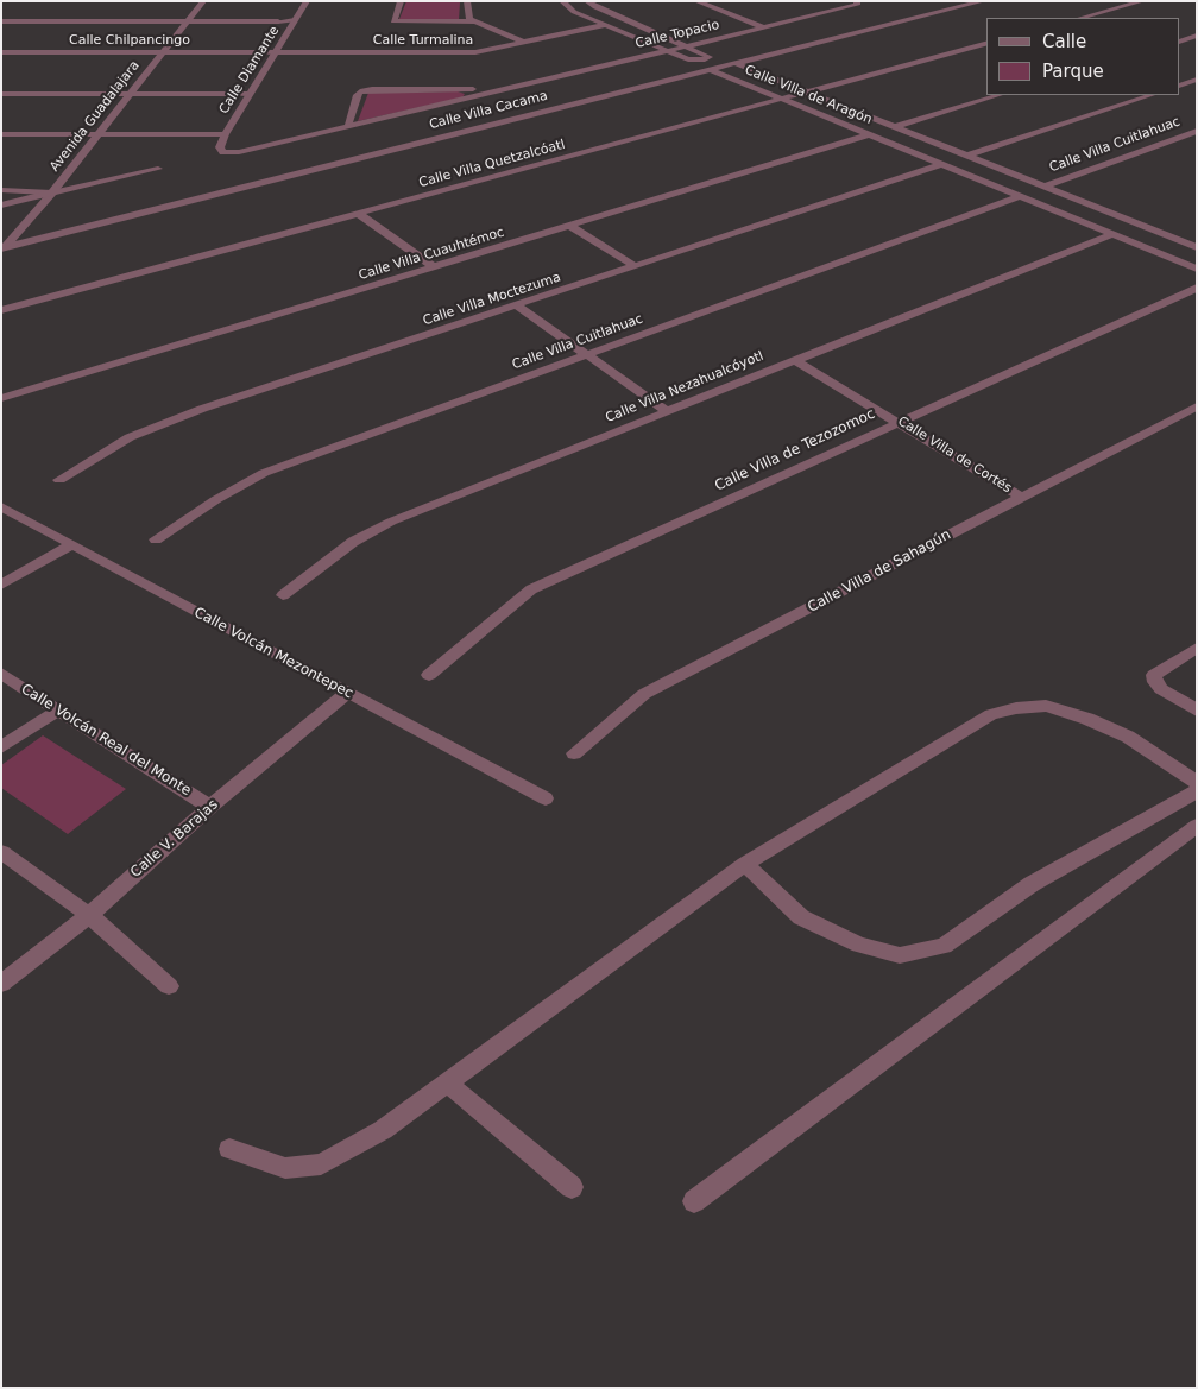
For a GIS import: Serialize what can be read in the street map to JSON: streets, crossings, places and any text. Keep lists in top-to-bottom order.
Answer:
{
  "streets": {
    "street": [
      "Calle Topacio",
      "Calle Chilpancingo",
      "Calle Turmalina",
      "Calle Diamante",
      "Calle Villa de Aragón",
      "Calle Villa Cacama",
      "Avenida Guadalajara",
      "Calle Villa Cuitlahuac",
      "Calle Villa Quetzalcóatl",
      "Calle Villa Cuauhtémoc",
      "Calle Villa Moctezuma",
      "Calle Villa Nezahualcóyotl",
      "Calle Villa de Tezozomoc",
      "Calle Villa de Cortés",
      "Calle Villa de Sahagún",
      "Calle Volcán Mezontepec",
      "Calle Volcán Real del Monte",
      "Calle V. Barajas"
    ]
  },
  "crossings": [
    ["Calle Topacio", "Calle Diamante"],
    ["Calle Chilpancingo", "Calle Turmalina"],
    ["Calle Chilpancingo", "Avenida Guadalajara"],
    ["Calle Turmalina", "Calle Diamante"],
    ["Calle Villa de Aragón", "Calle Villa Cacama"],
    ["Calle Villa de Aragón", "Calle Villa Cuitlahuac"],
    ["Calle Villa de Aragón", "Calle Villa Quetzalcóatl"],
    ["Calle Villa de Aragón", "Calle Villa Cuauhtémoc"],
    ["Calle Villa de Aragón", "Calle Villa Moctezuma"],
    ["Calle Villa de Aragón", "Calle Villa Nezahualcóyotl"],
    ["Calle Villa Cacama", "Avenida Guadalajara"],
    ["Calle Villa Nezahualcóyotl", "Calle Villa de Cortés"],
    ["Calle Villa de Tezozomoc", "Calle Villa de Cortés"],
    ["Calle Villa de Cortés", "Calle Villa de Sahagún"],
    ["Calle Volcán Mezontepec", "Calle V. Barajas"],
    ["Calle Volcán Real del Monte", "Calle V. Barajas"]
  ],
  "legend": ["Calle", "Parque"]
}
